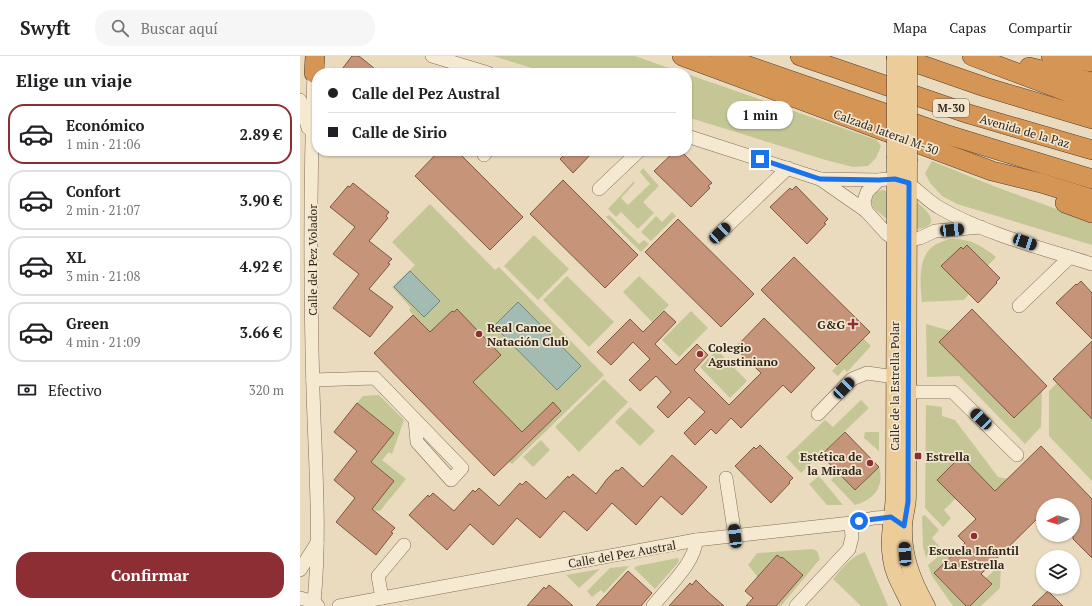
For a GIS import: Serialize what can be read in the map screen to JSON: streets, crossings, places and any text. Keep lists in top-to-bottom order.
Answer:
{
  "streets": {
    "highway": ["M-30", "Avenida de la Paz", "Calzada lateral M-30"],
    "main road": ["Calle de la Estrella Polar"],
    "street": ["Calle del Pez Volador", "Calle del Pez Austral"]
  },
  "crossings": [
    ["Calle de la Estrella Polar", "Calle del Pez Austral"]
  ],
  "places": {
    "health": ["G&G"],
    "other": [
      "Real Canoe Natación Club",
      "Colegio Agustiniano",
      "Estética de la Mirada",
      "Escuela Infantil La Estrella"
    ],
    "transit": ["Estrella"]
  },
  "north": "left",
  "page": {
    "header": "Swyft",
    "search": "Buscar aquí",
    "nav": ["Mapa", "Capas", "Compartir"],
    "heading": "Elige un viaje",
    "banner": ["Calle del Pez Austral", "Calle de Sirio"],
    "bubble": "1 min",
    "list": [
      {
        "name": "Económico",
        "note": "1 min · 21:06",
        "value": "2.89 €"
      },
      {
        "name": "Confort",
        "note": "2 min · 21:07",
        "value": "3.90 €"
      },
      {
        "name": "XL",
        "note": "3 min · 21:08",
        "value": "4.92 €"
      },
      {
        "name": "Green",
        "note": "4 min · 21:09",
        "value": "3.66 €"
      }
    ],
    "pay": ["Efectivo", "320 m"],
    "buttons": "Confirmar"
  }
}
